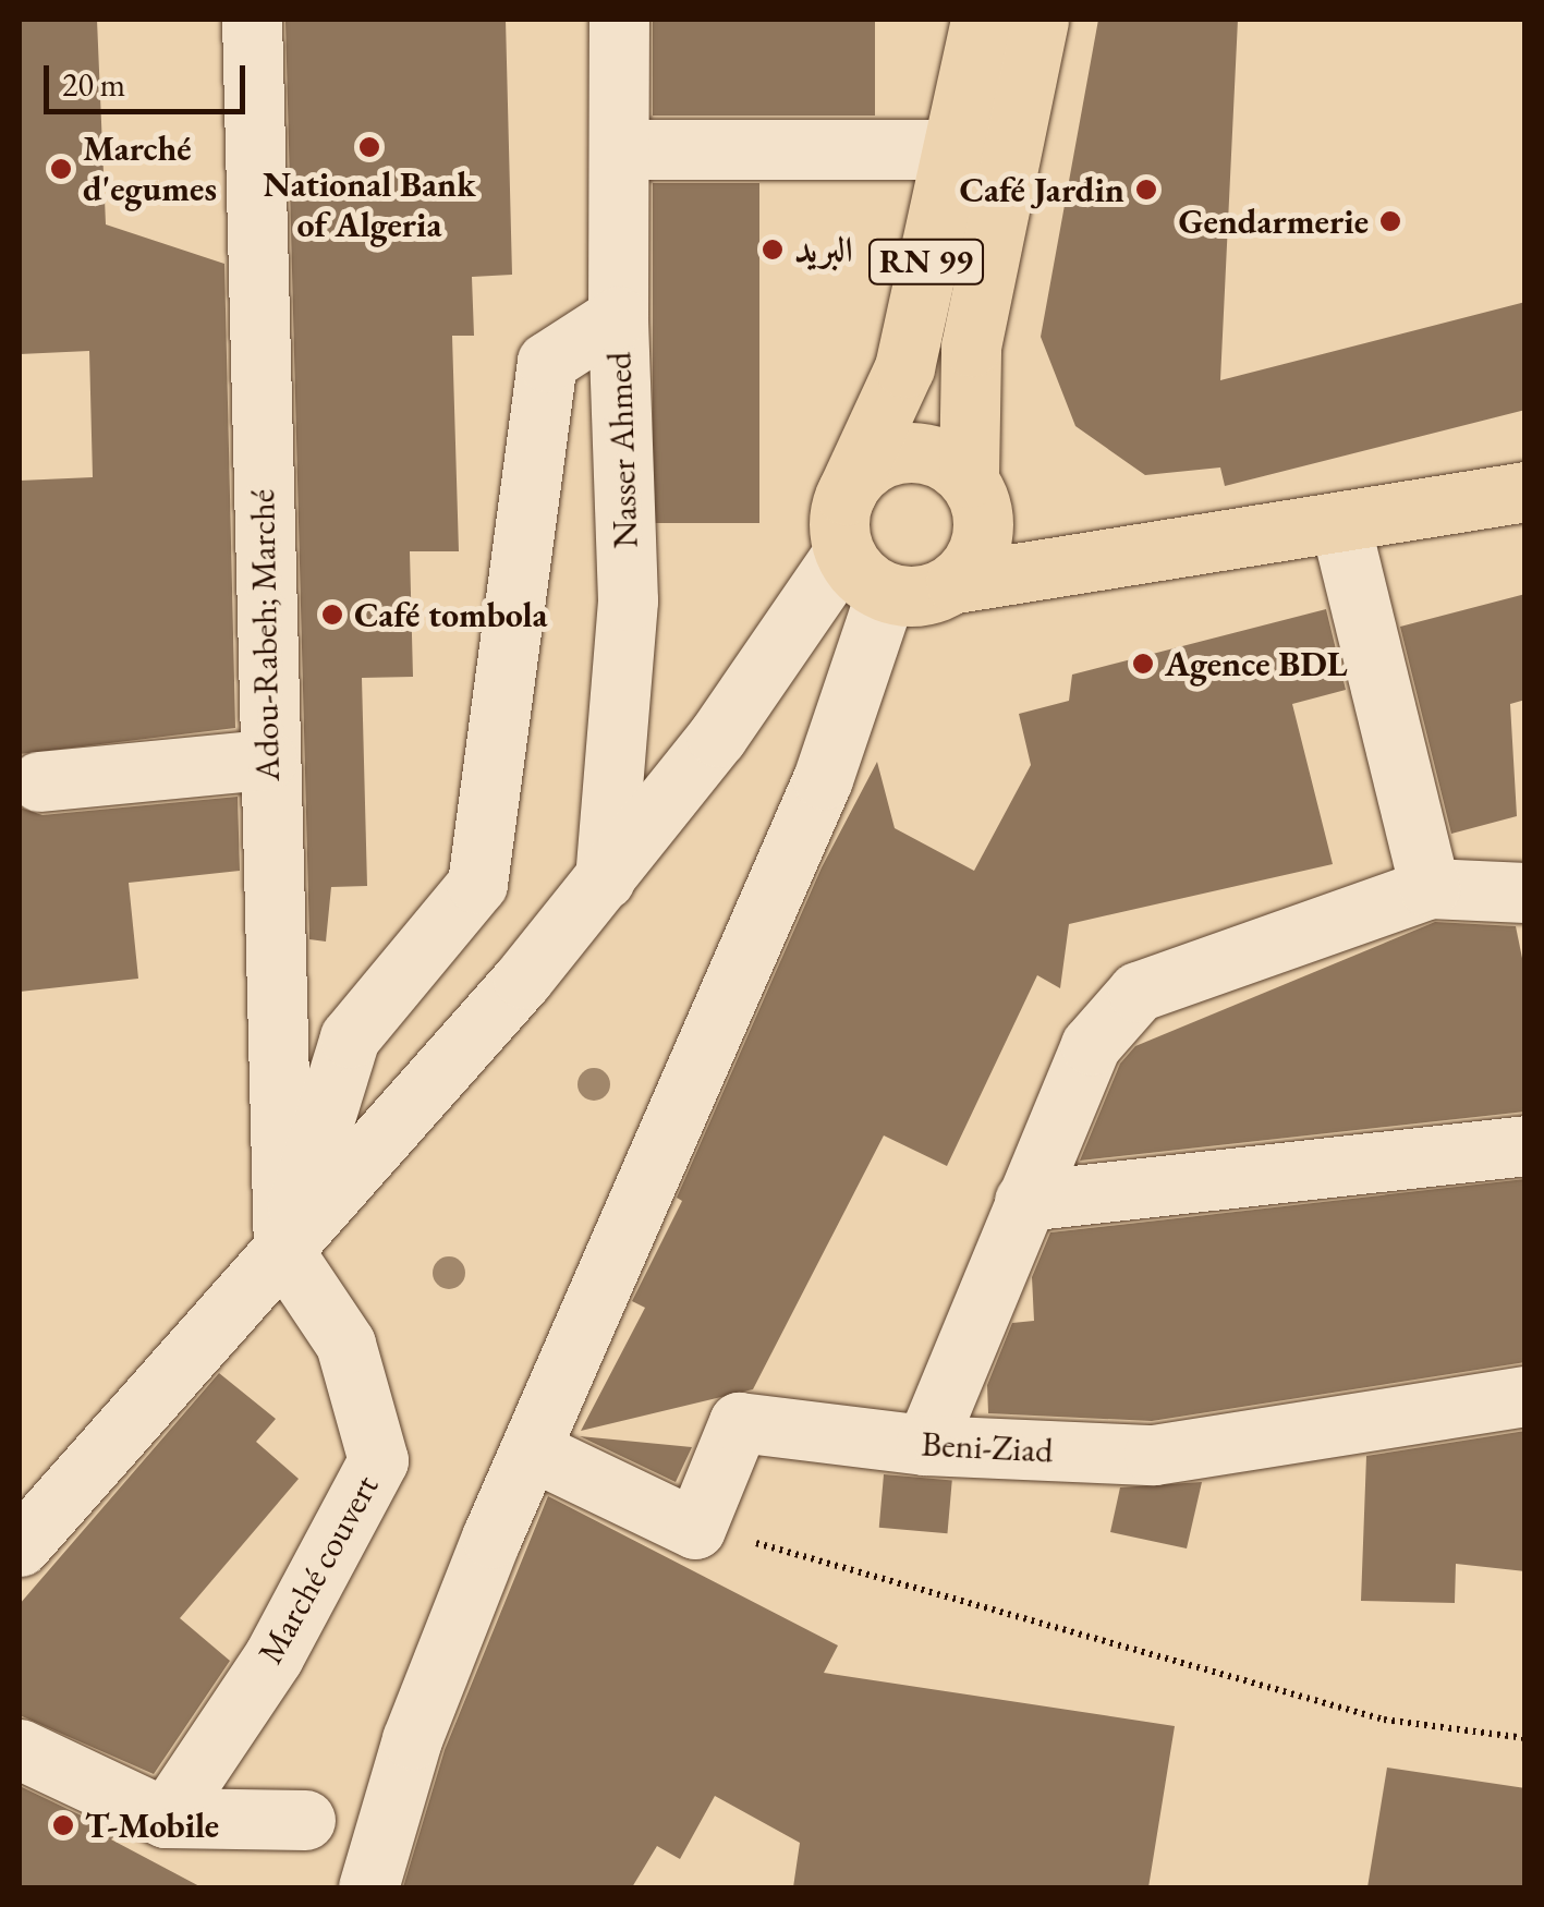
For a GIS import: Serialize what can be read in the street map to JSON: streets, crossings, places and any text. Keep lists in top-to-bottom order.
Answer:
{
  "streets": {
    "main road": ["RN 99"],
    "street": [
      "Nasser Ahmed",
      "Adou-Rabeh; Marché",
      "Beni-Ziad",
      "Marché couvert"
    ]
  },
  "crossings": [
    ["Adou-Rabeh; Marché", "Marché couvert"]
  ],
  "places": [
    "National Bank of Algeria",
    "Marché d'egumes",
    "Café Jardin",
    "Gendarmerie",
    "البريد",
    "Café tombola",
    "Agence BDL",
    "T-Mobile"
  ],
  "scale_bar": "20 m"
}
